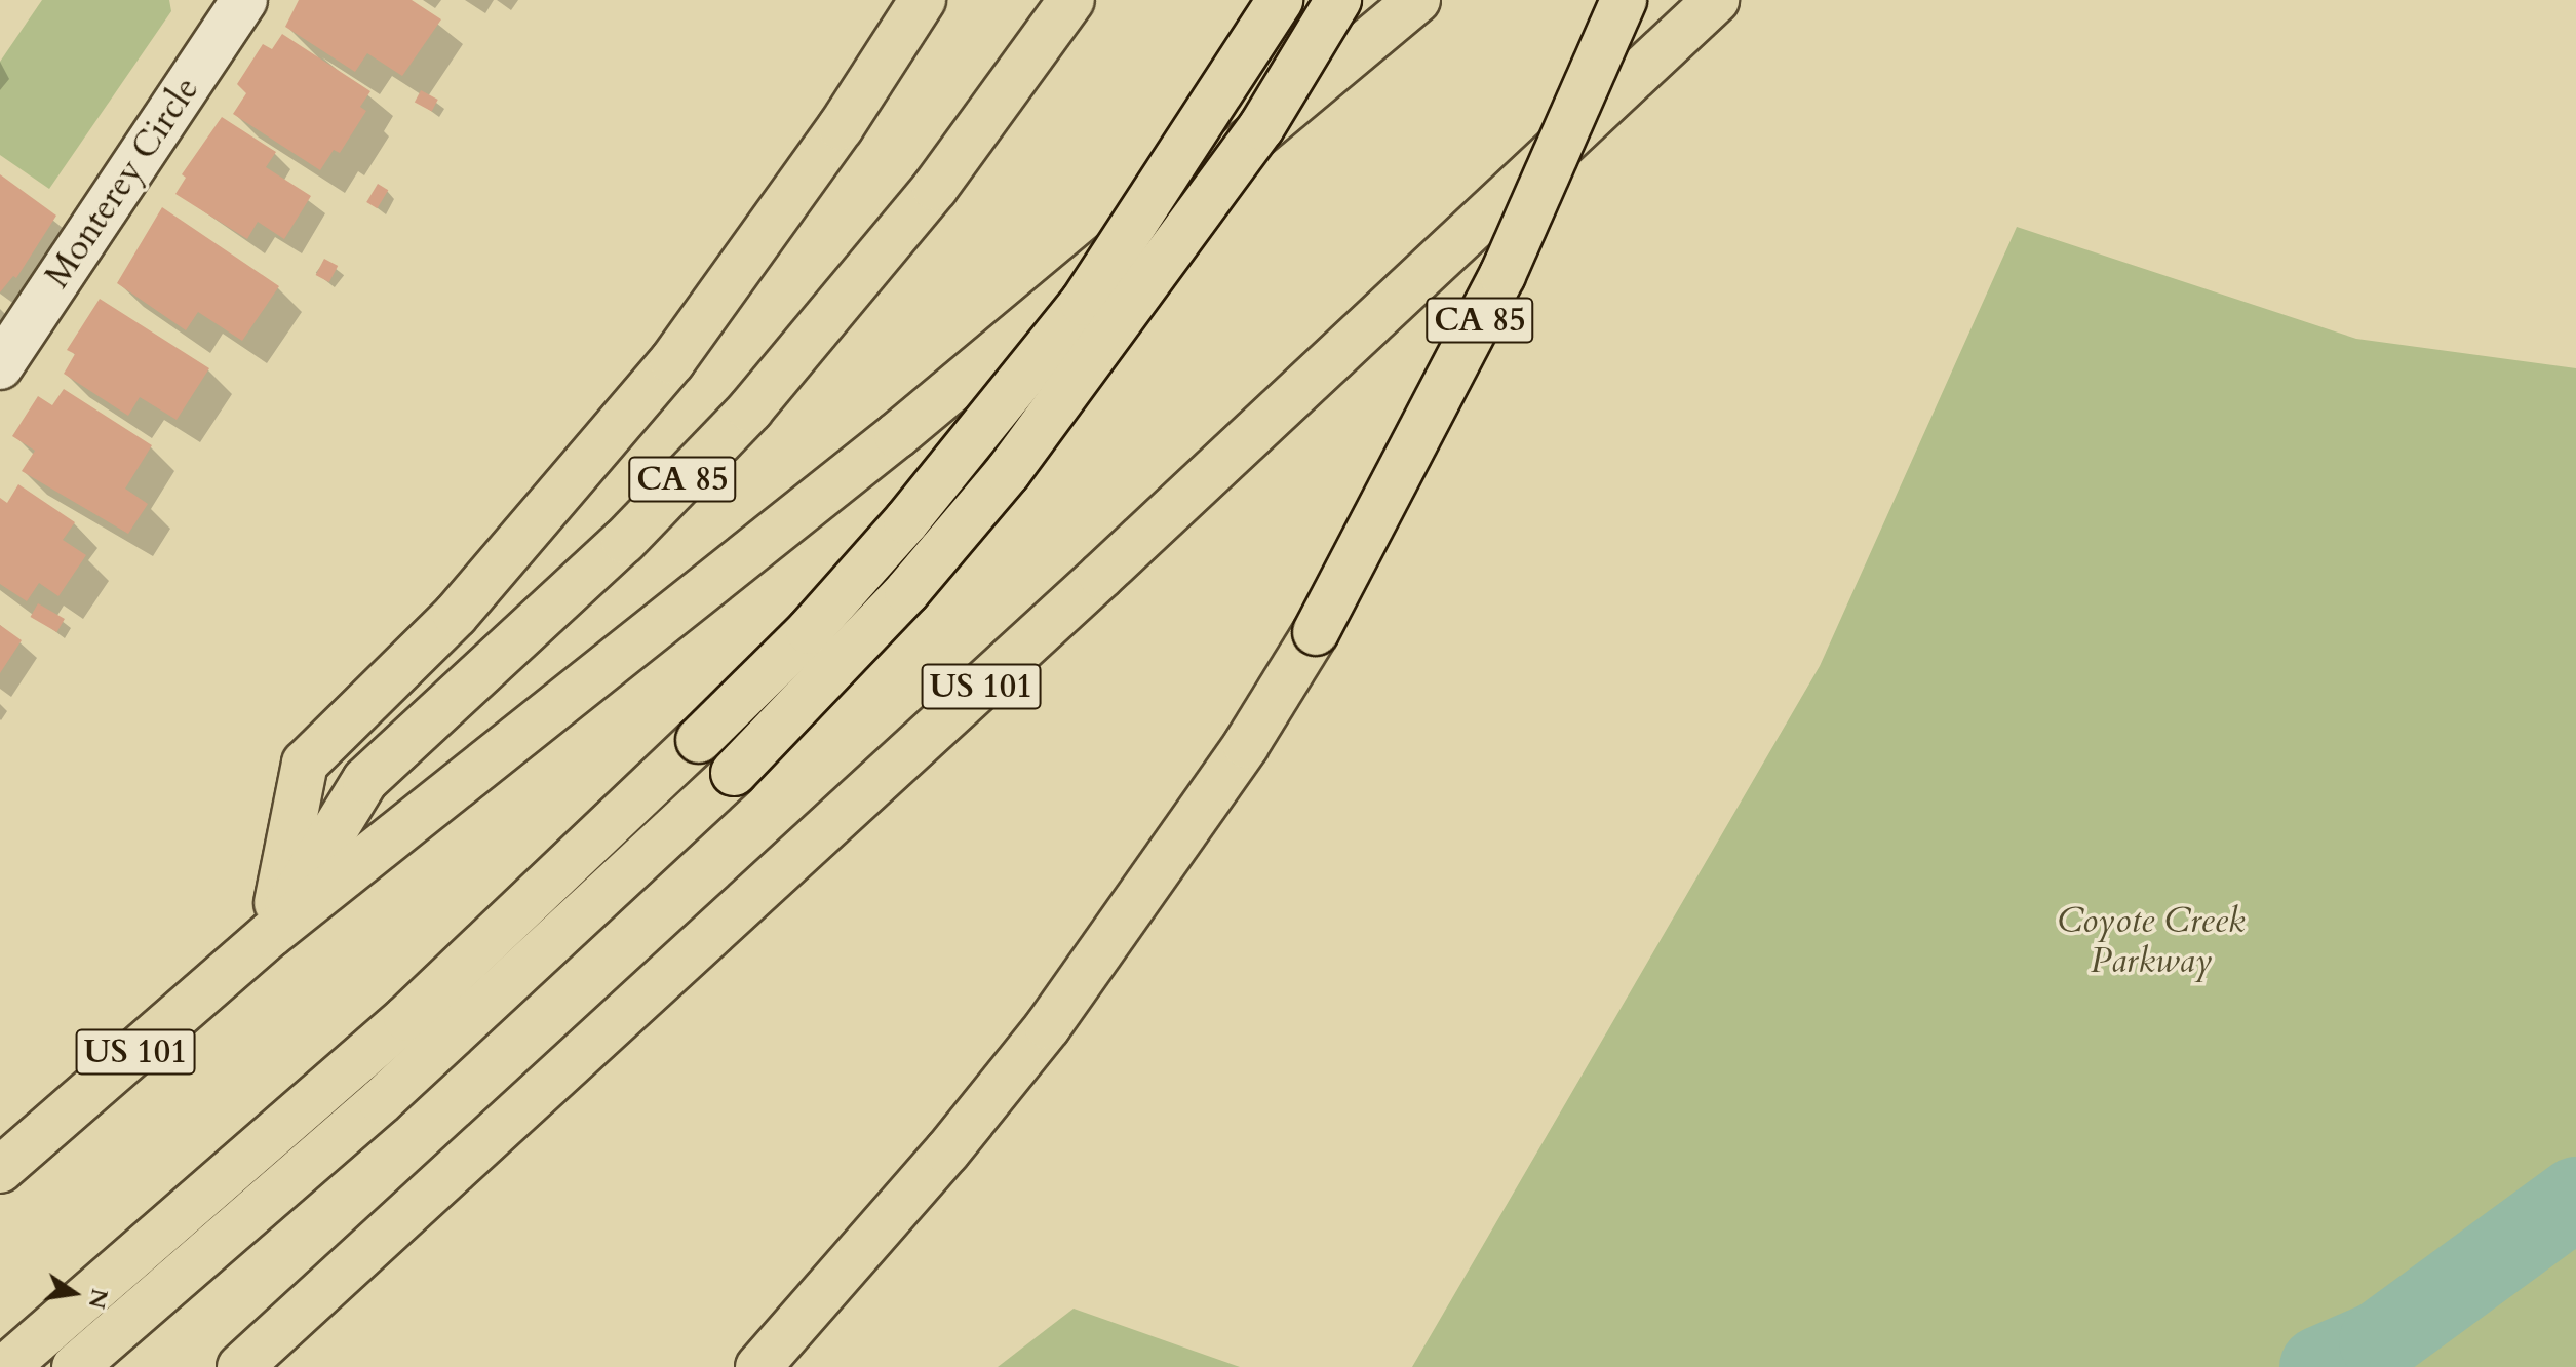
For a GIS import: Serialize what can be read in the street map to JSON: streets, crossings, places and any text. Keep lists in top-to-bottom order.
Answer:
{
  "streets": {
    "highway": ["CA 85", "US 101"],
    "street": ["Monterey Circle"]
  },
  "crossings": [
    ["CA 85", "US 101"]
  ],
  "parks": ["Coyote Creek Parkway"],
  "north": "right"
}
